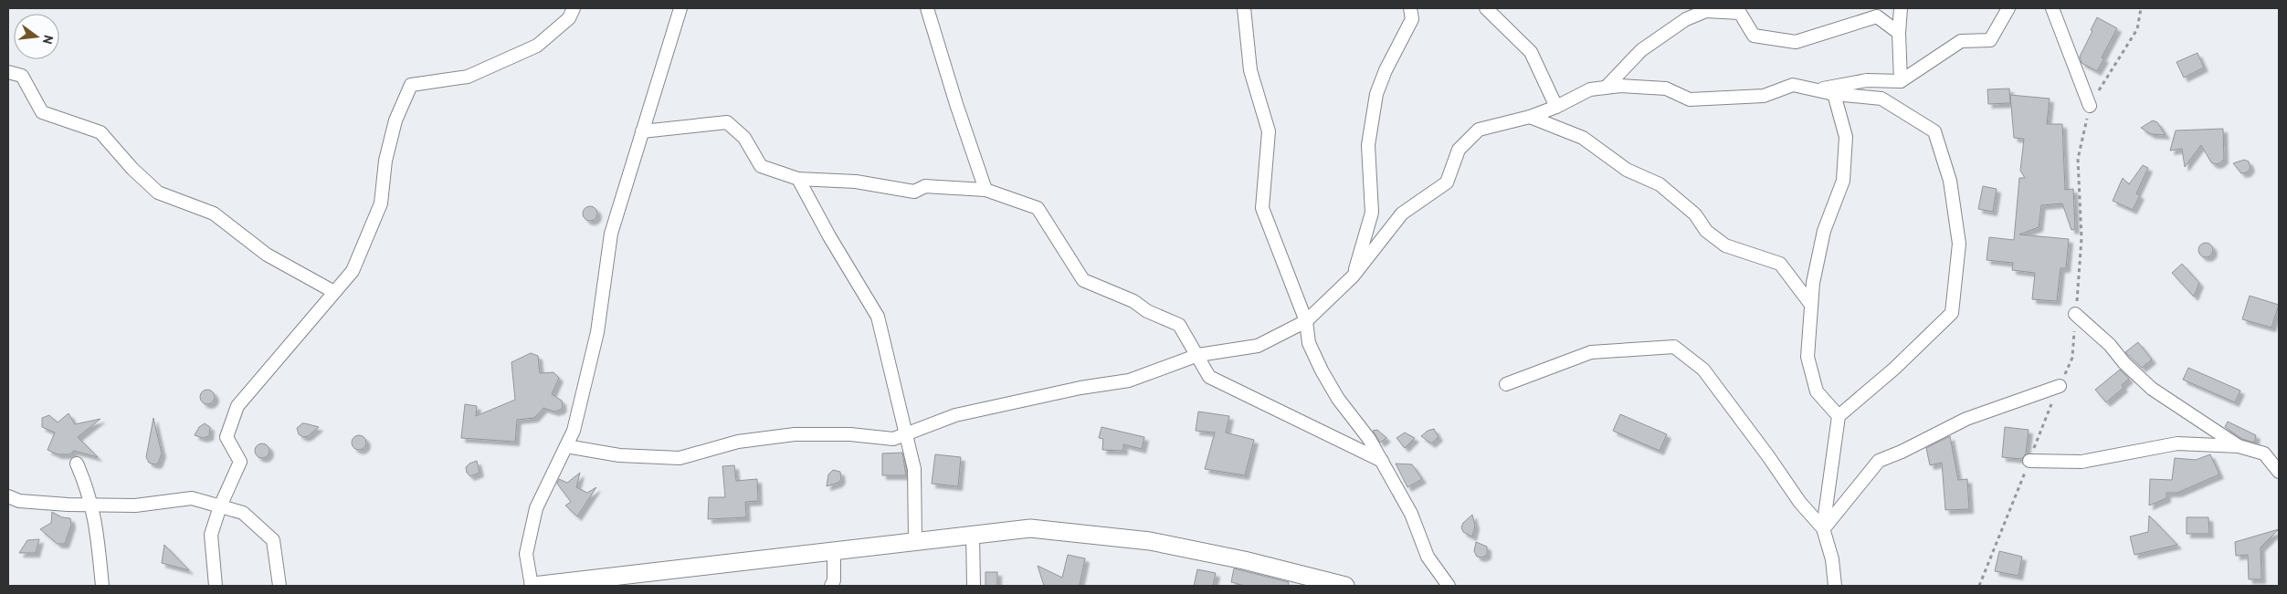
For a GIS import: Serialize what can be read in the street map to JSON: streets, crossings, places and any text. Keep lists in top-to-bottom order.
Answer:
{
  "north": "right"
}
